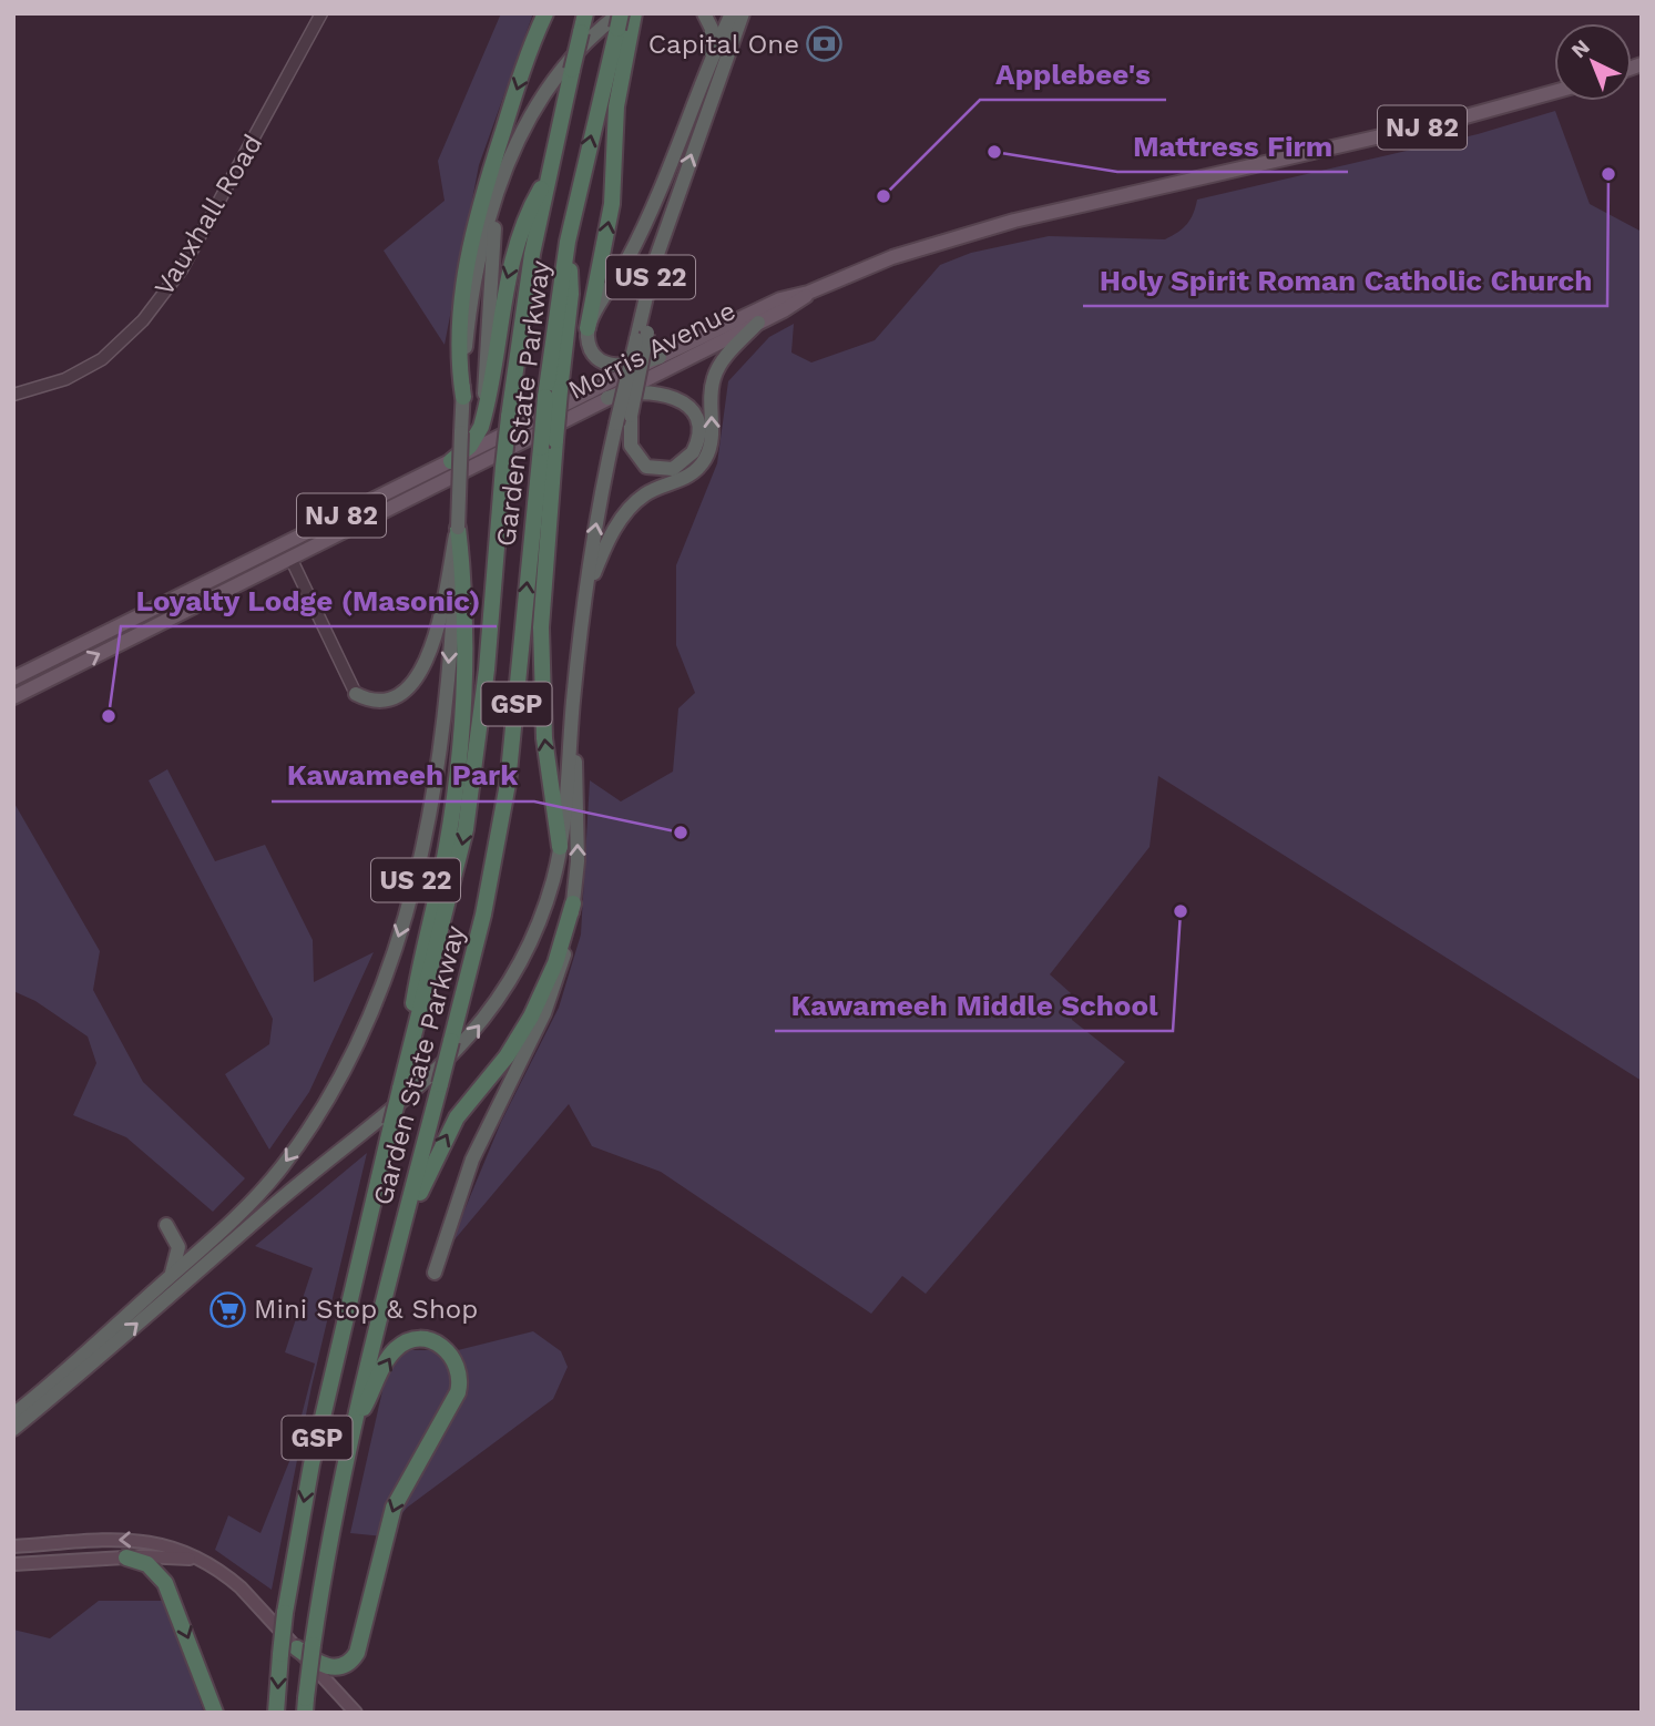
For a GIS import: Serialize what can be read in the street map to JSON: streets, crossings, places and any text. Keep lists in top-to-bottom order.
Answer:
{
  "streets": {
    "highway": ["US 22", "Garden State Parkway", "GSP"],
    "main road": ["NJ 82", "Morris Avenue"],
    "street": ["Vauxhall Road"]
  },
  "crossings": [
    ["US 22", "Garden State Parkway"]
  ],
  "places": {
    "bank": ["Capital One"],
    "other": [
      "Mattress Firm",
      "Holy Spirit Roman Catholic Church",
      "Applebee's",
      "Loyalty Lodge (Masonic)",
      "Kawameeh Park",
      "Kawameeh Middle School"
    ],
    "supermarket": ["Mini Stop & Shop"]
  },
  "north": "top left"
}
